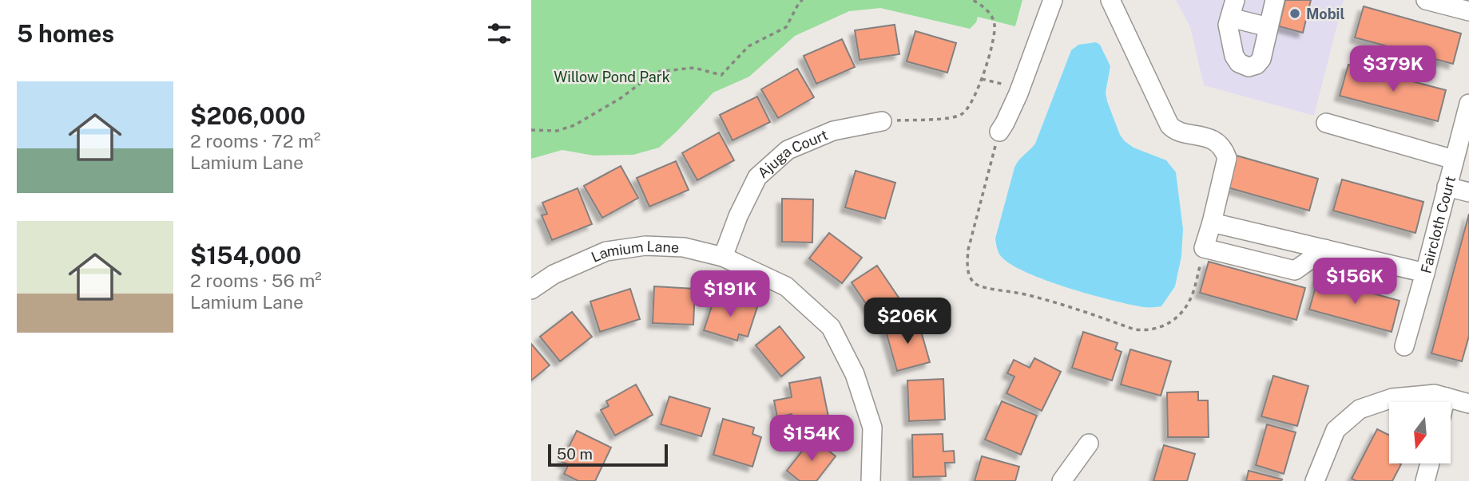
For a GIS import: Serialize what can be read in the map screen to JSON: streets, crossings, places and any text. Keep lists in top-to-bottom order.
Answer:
{
  "streets": {
    "street": ["Ajuga Court", "Faircloth Court", "Lamium Lane"]
  },
  "crossings": [
    ["Ajuga Court", "Lamium Lane"]
  ],
  "parks": ["Willow Pond Park"],
  "places": ["Mobil"],
  "scale_bar": "50 m",
  "north": "bottom",
  "page": {
    "heading": "5 homes",
    "price": [
      "$379K",
      "$156K",
      "$191K",
      "$206K",
      "$154K"
    ],
    "list": [
      {
        "name": "$206,000",
        "note": "2 rooms · 72 m² · Lamium Lane"
      },
      {
        "name": "$154,000",
        "note": "2 rooms · 56 m² · Lamium Lane"
      }
    ],
    "scale": "50 m"
  }
}
